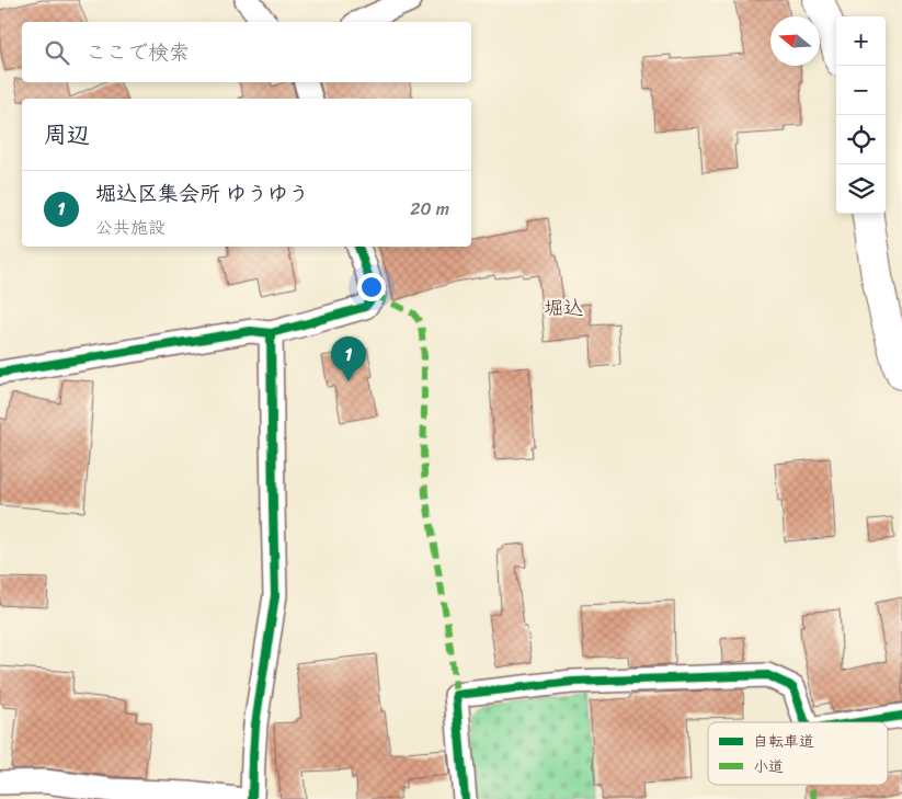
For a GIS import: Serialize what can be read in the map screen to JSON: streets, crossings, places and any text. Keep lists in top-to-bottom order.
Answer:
{
  "districts": ["堀込"],
  "legend": ["自転車道", "小道"],
  "north": "left",
  "page": {
    "map_buttons": ["+", "−"],
    "search": "ここで検索",
    "heading": "周辺",
    "list": [
      {
        "mark": "1",
        "name": "堀込区集会所 ゆうゆう",
        "note": "公共施設",
        "value": "20 m"
      }
    ],
    "pins": "1"
  }
}
